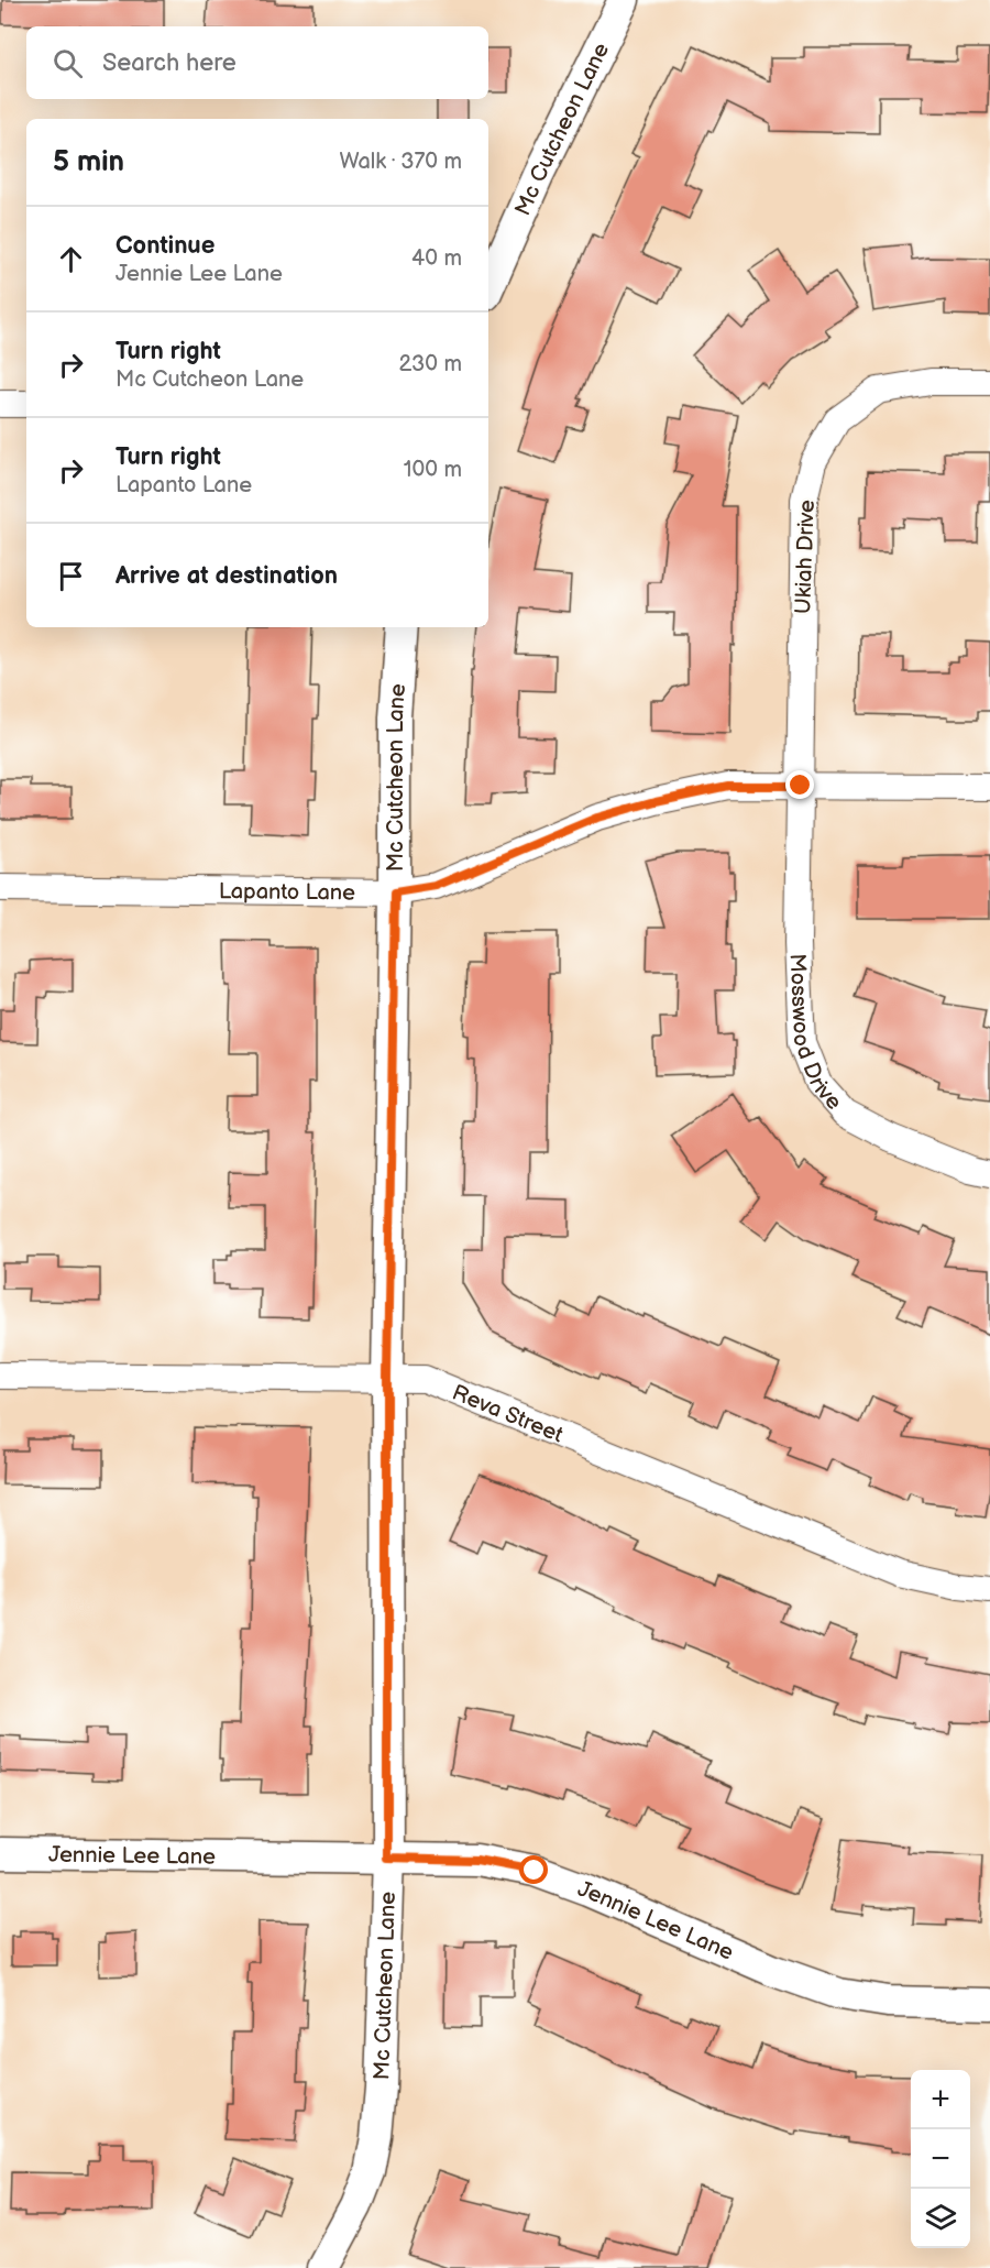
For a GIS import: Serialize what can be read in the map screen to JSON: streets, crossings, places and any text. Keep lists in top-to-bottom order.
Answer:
{
  "streets": {
    "street": [
      "Mc Cutcheon Lane",
      "Ukiah Drive",
      "Lapanto Lane",
      "Mosswood Drive",
      "Reva Street",
      "Jennie Lee Lane"
    ]
  },
  "crossings": [
    ["Mc Cutcheon Lane", "Lapanto Lane"],
    ["Mc Cutcheon Lane", "Reva Street"],
    ["Mc Cutcheon Lane", "Jennie Lee Lane"],
    ["Ukiah Drive", "Lapanto Lane"],
    ["Ukiah Drive", "Mosswood Drive"],
    ["Lapanto Lane", "Mosswood Drive"]
  ],
  "page": {
    "search": "Search here",
    "heading": ["5 min", "Walk · 370 m"],
    "list": [
      ["Continue", "Jennie Lee Lane", "40 m"],
      ["Turn right", "Mc Cutcheon Lane", "230 m"],
      ["Turn right", "Lapanto Lane", "100 m"],
      "Arrive at destination"
    ],
    "map_buttons": ["+", "−"]
  }
}
